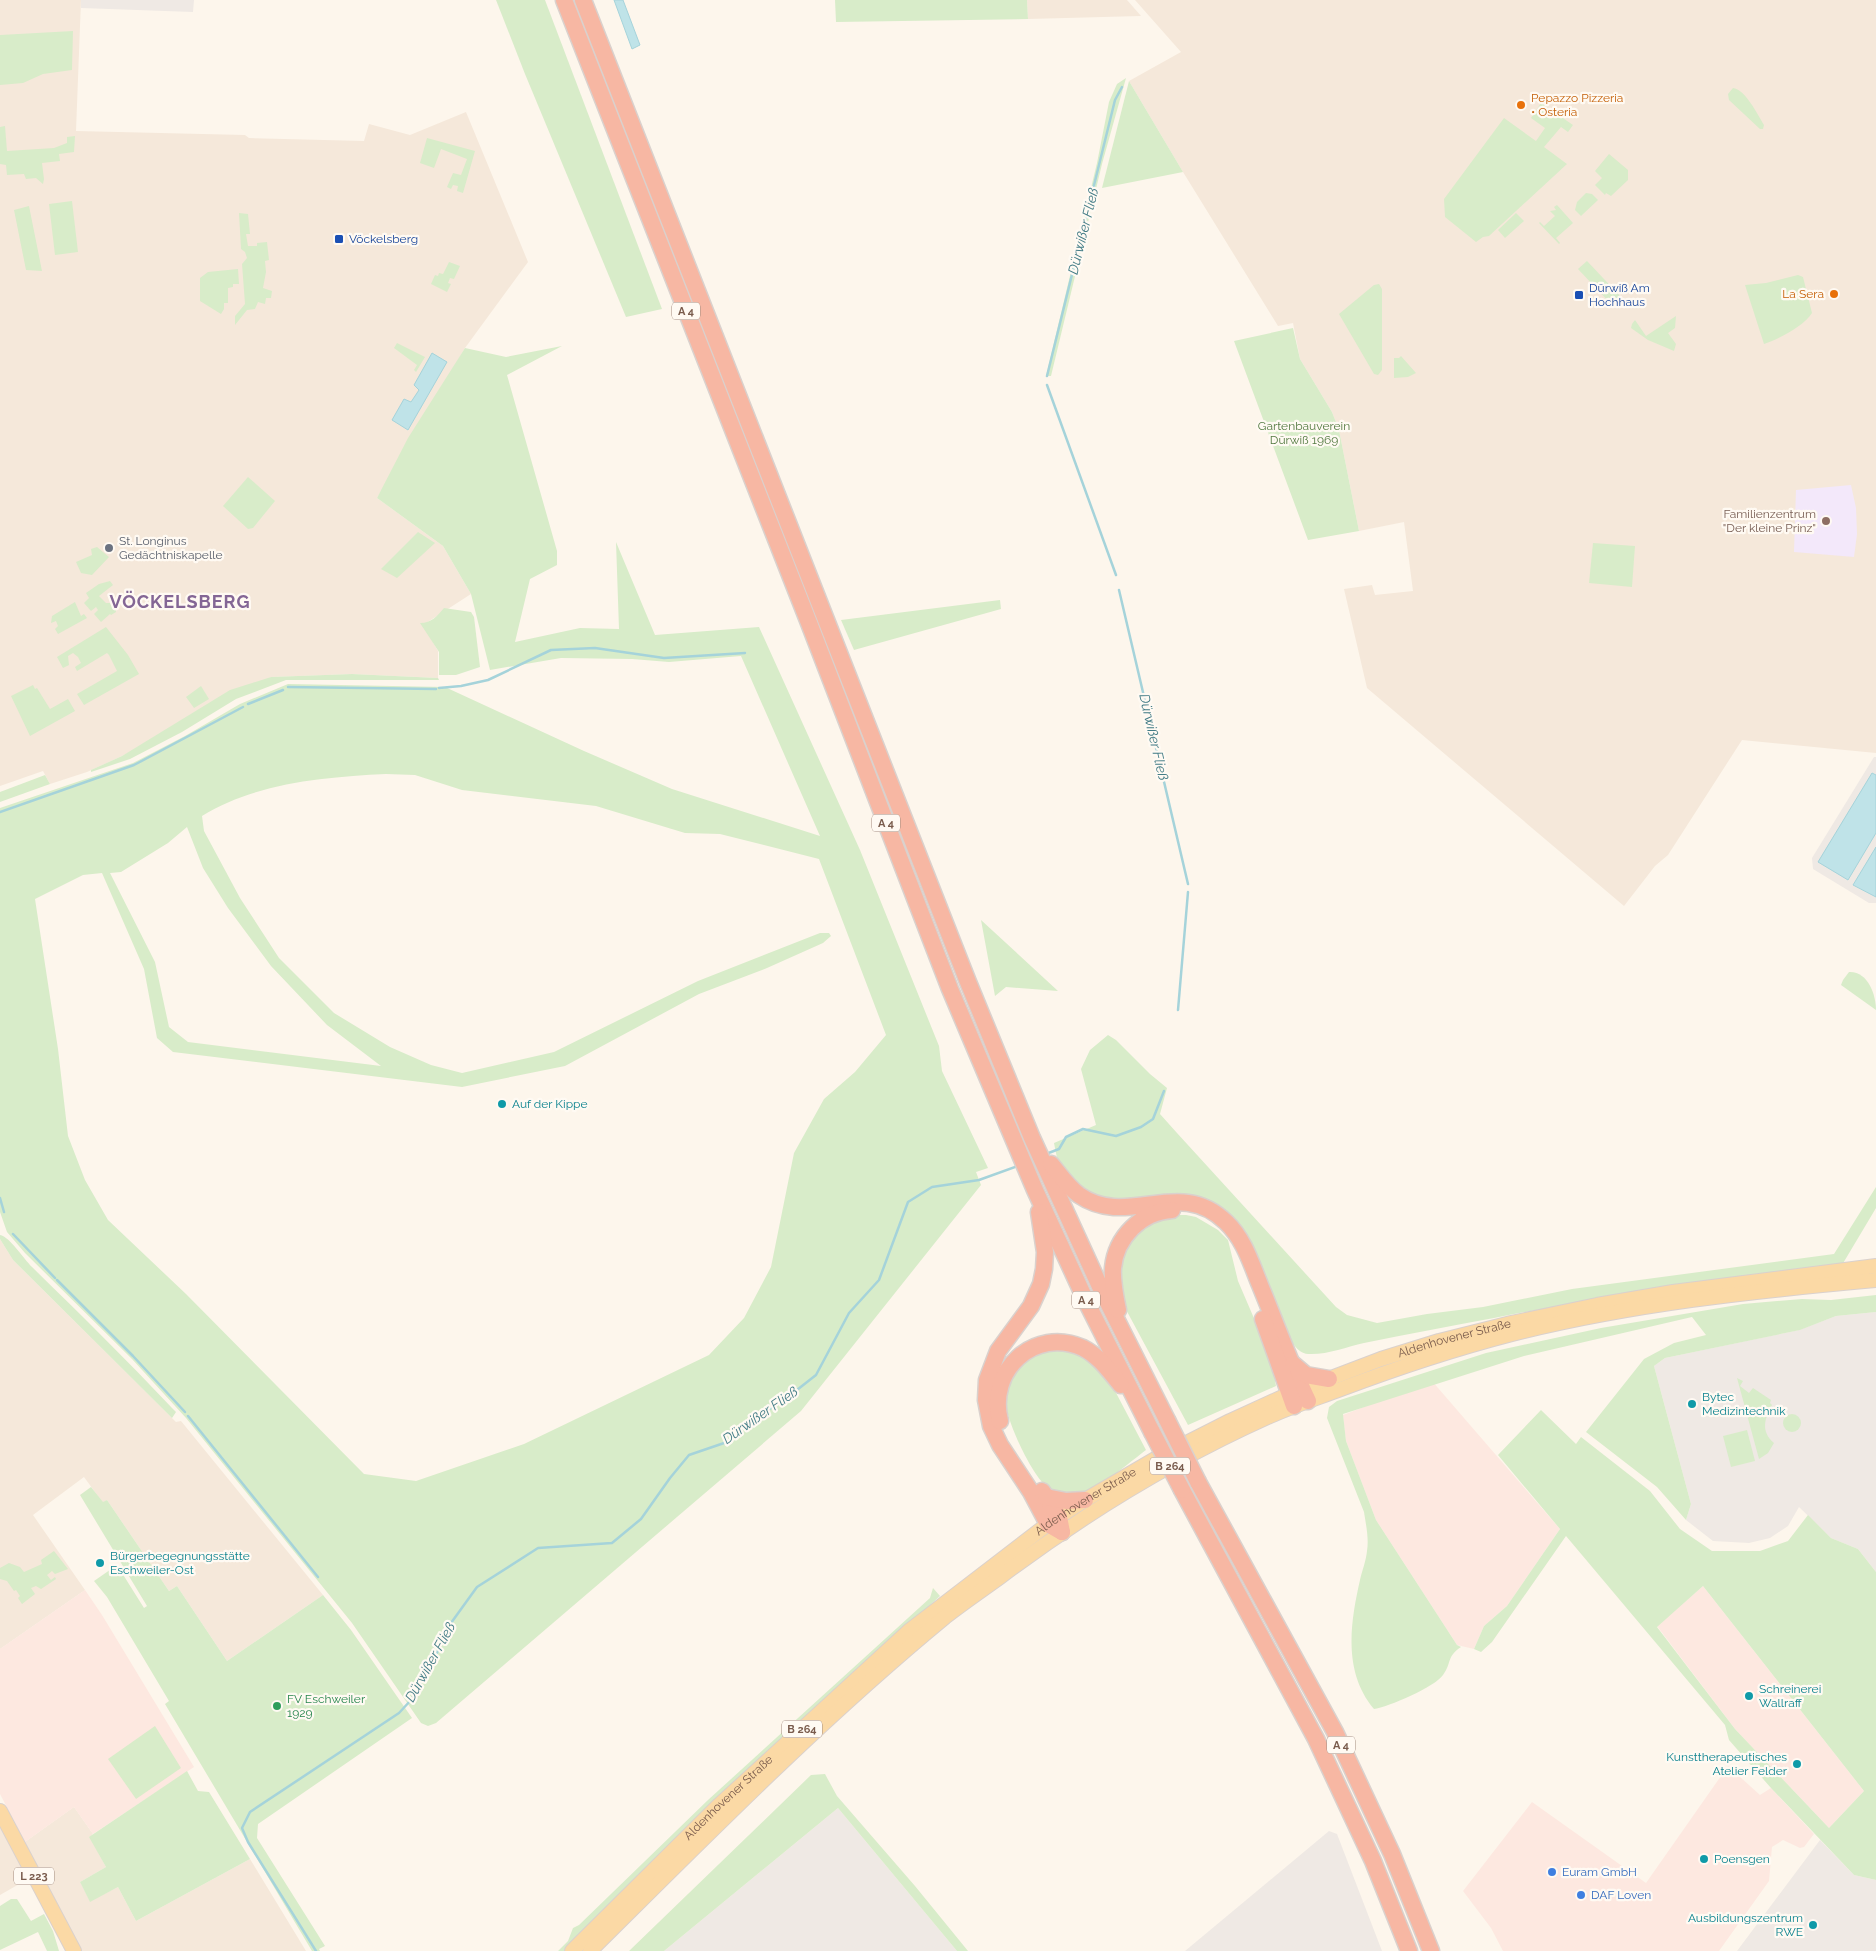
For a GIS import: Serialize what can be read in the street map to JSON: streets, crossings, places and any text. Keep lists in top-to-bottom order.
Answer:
{
  "streets": {
    "highway": ["A 4"],
    "main road": ["Aldenhovener Straße", "B 264", "L 223"]
  },
  "districts": ["VÖCKELSBERG"],
  "water": ["Dürwißer Fließ"],
  "parks": ["Gartenbauverein Dürwiß 1969"],
  "places": {
    "other": [
      "Pepazzo Pizzeria • Osteria",
      "La Sera",
      "Familienzentrum \"Der kleine Prinz\"",
      "St. Longinus Gedächtniskapelle",
      "Auf der Kippe",
      "Bytec Medizintechnik",
      "Bürgerbegegnungsstätte Eschweiler-Ost",
      "Schreinerei Wallraff",
      "FV Eschweiler 1929",
      "Kunsttherapeutisches Atelier Felder",
      "Poensgen",
      "Euram GmbH",
      "DAF Loven",
      "Ausbildungszentrum RWE"
    ],
    "transit": ["Vöckelsberg", "Dürwiß Am Hochhaus"]
  }
}
